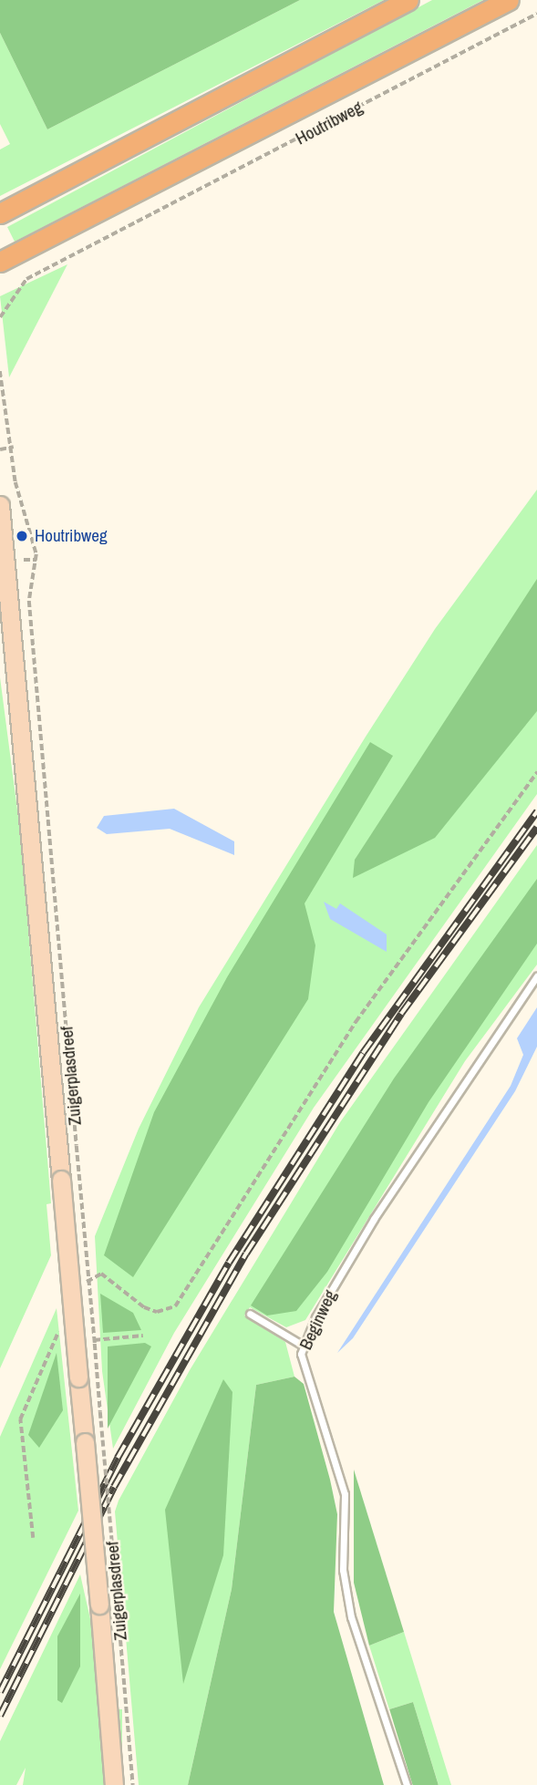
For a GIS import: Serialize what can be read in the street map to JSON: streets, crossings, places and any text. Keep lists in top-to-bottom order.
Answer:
{
  "streets": {
    "main road": ["Houtribweg", "Zuigerplasdreef"],
    "lane": ["Beginweg"]
  },
  "places": ["Houtribweg"]
}
